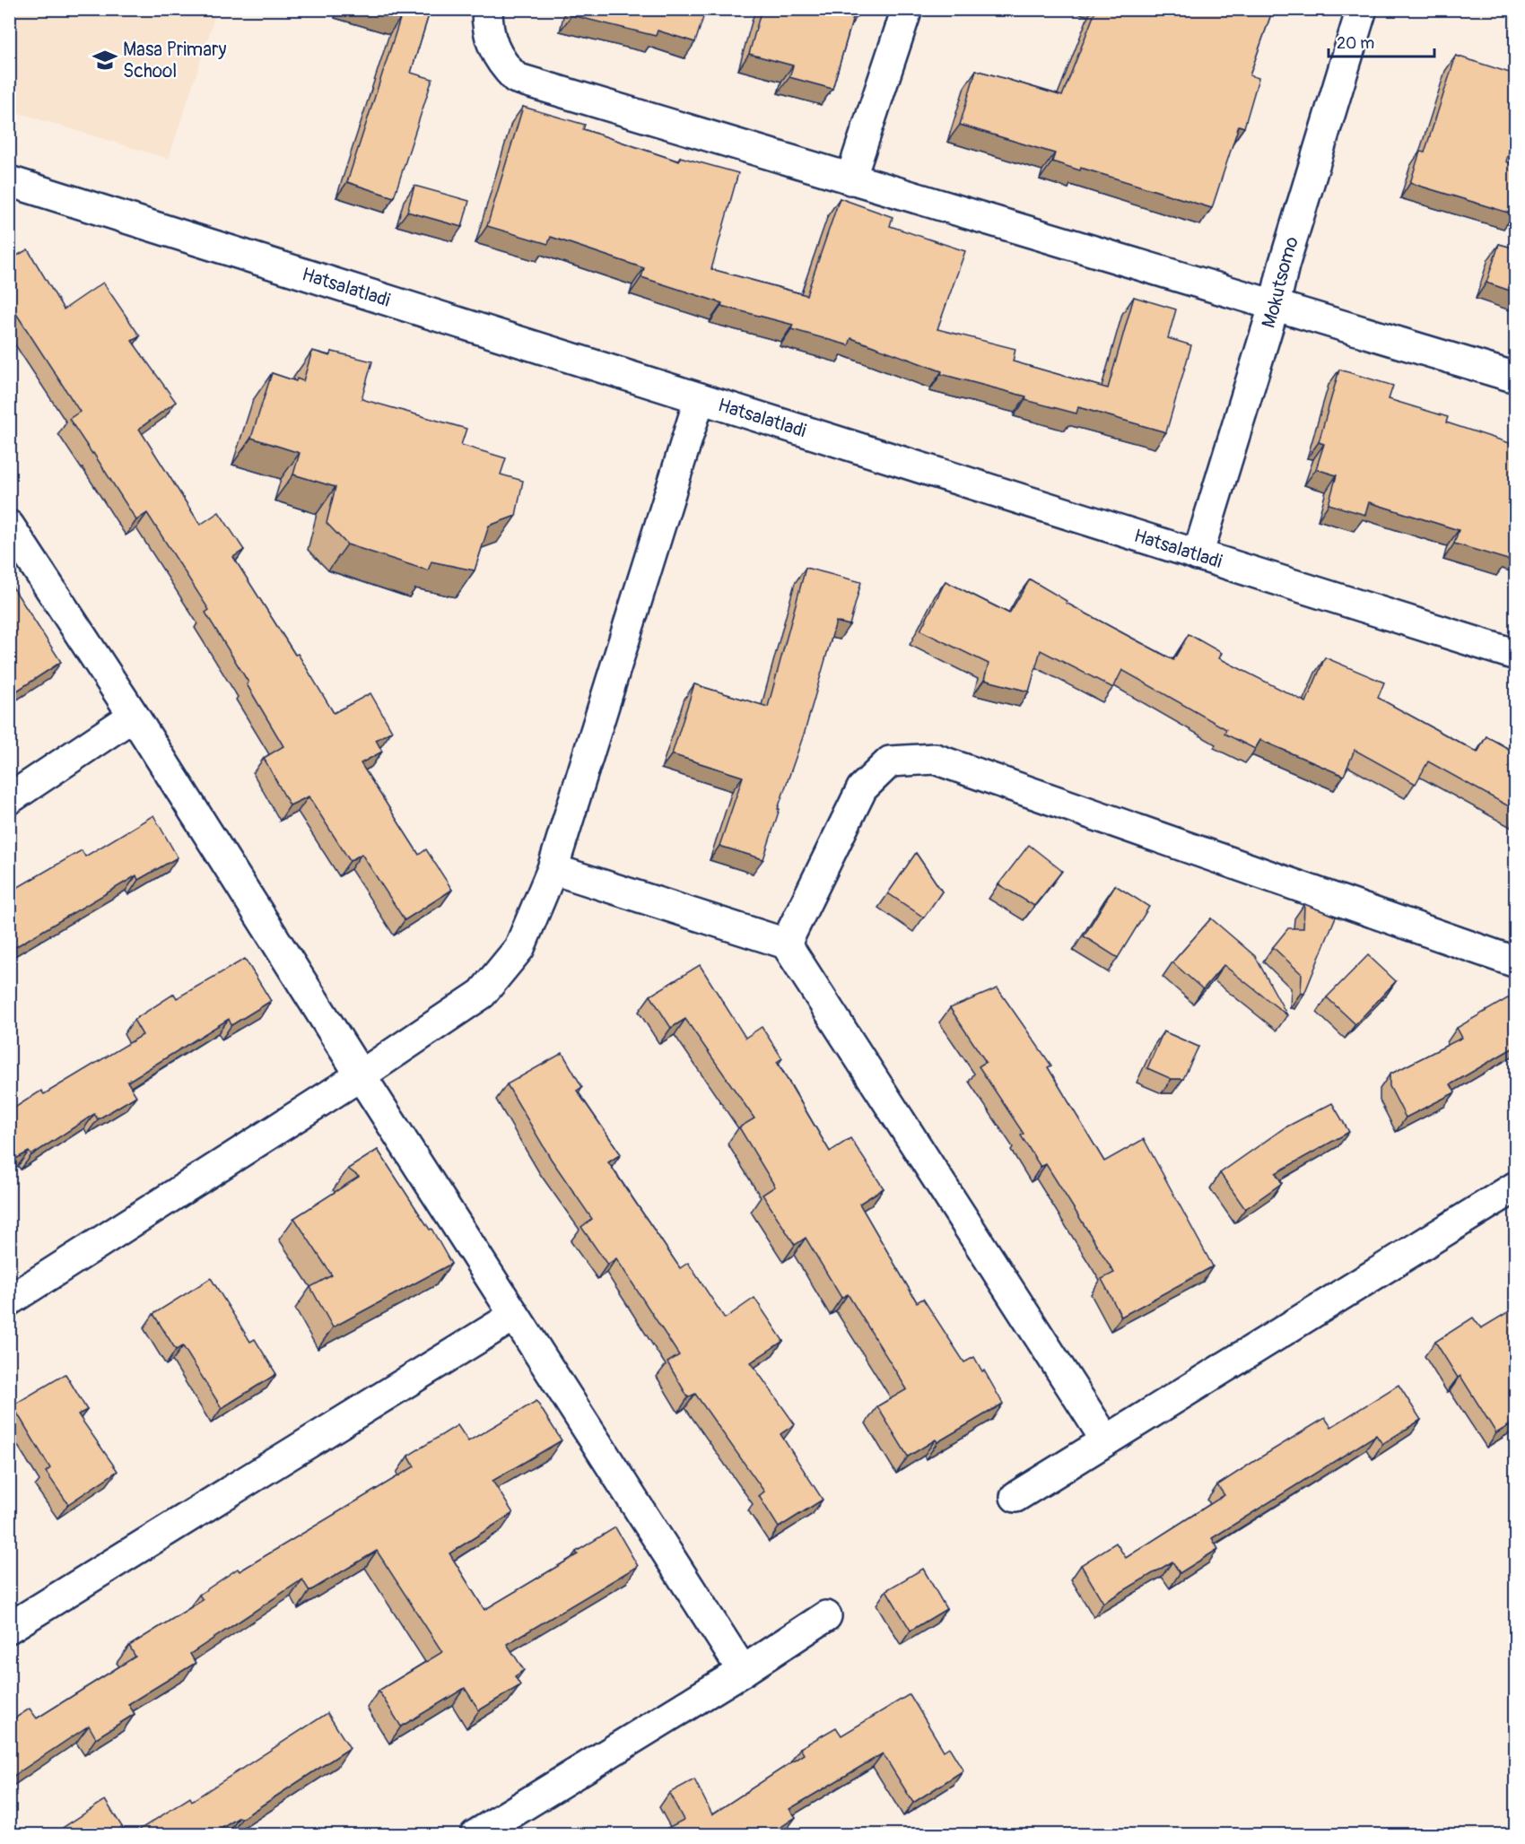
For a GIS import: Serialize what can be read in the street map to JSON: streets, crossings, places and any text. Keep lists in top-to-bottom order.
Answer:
{
  "streets": {
    "street": ["Mokutsomo", "Hatsalatladi"]
  },
  "crossings": [
    ["Mokutsomo", "Hatsalatladi"]
  ],
  "places": {
    "school or university": ["Masa Primary School"]
  },
  "scale_bar": "20 m"
}
